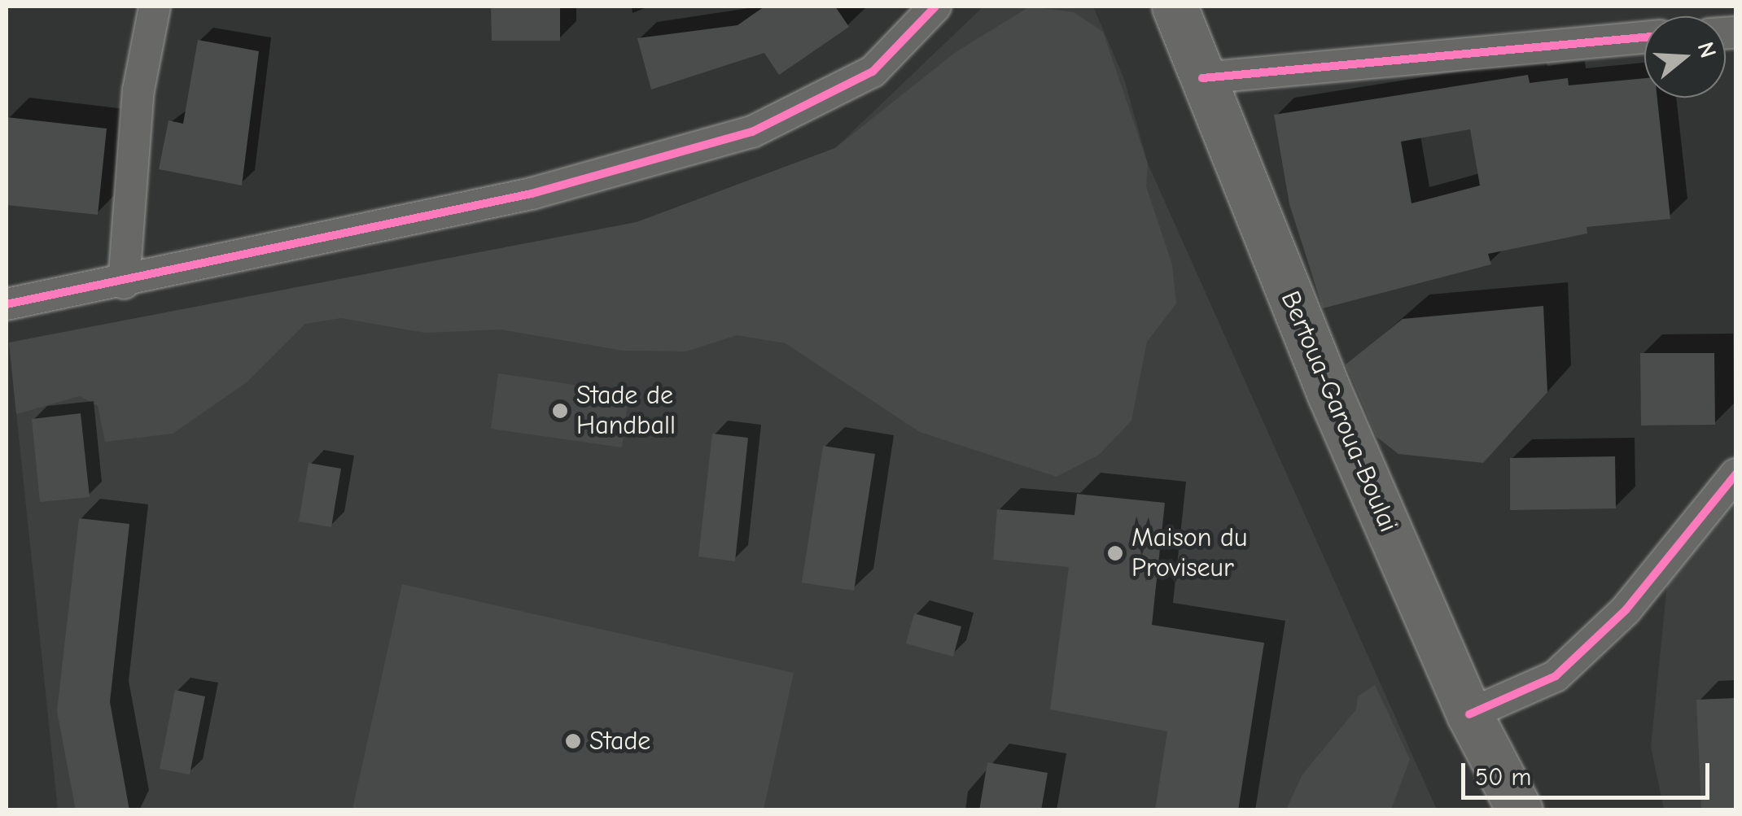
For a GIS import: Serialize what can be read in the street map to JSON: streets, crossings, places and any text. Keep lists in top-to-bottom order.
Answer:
{
  "streets": {
    "highway": ["Bertoua-Garoua-Boulai"]
  },
  "places": ["Stade de Handball", "Maison du Proviseur", "Stade"],
  "scale_bar": "50 m",
  "north": "right"
}
